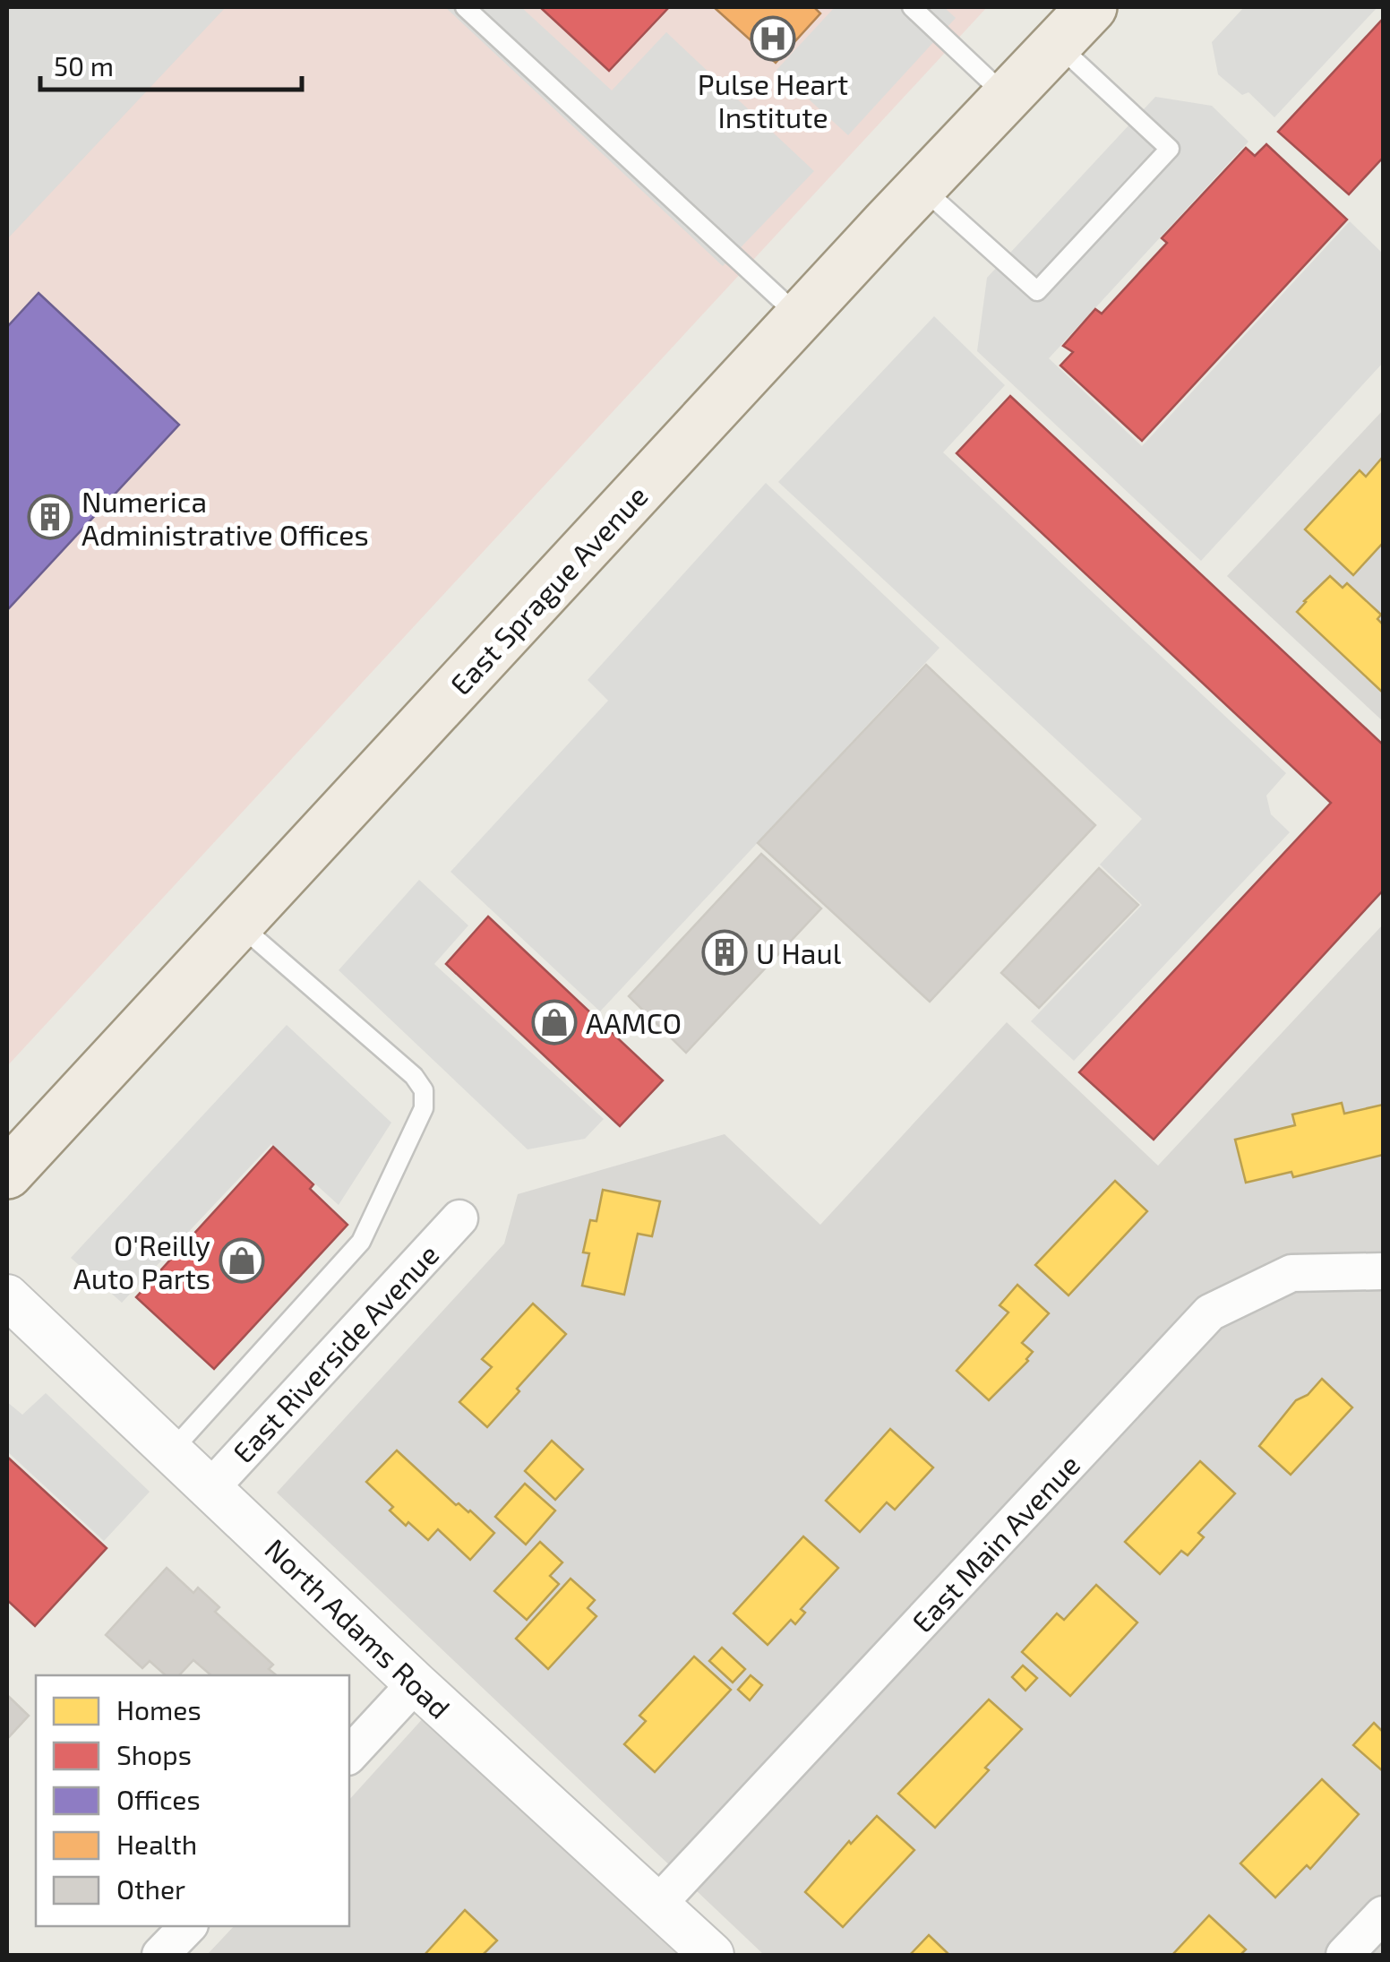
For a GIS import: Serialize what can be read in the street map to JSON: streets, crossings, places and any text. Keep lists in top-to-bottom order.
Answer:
{
  "streets": {
    "main road": ["East Sprague Avenue"],
    "street": ["East Riverside Avenue", "East Main Avenue", "North Adams Road"]
  },
  "crossings": [
    ["East Riverside Avenue", "North Adams Road"],
    ["East Main Avenue", "North Adams Road"]
  ],
  "places": {
    "hospital": ["Pulse Heart Institute"],
    "building": ["Numerica Administrative Offices", "U Haul"],
    "shop": ["AAMCO", "O'Reilly Auto Parts"]
  },
  "legend": [
    "Homes",
    "Shops",
    "Offices",
    "Health",
    "Other"
  ],
  "scale_bar": "50 m"
}
